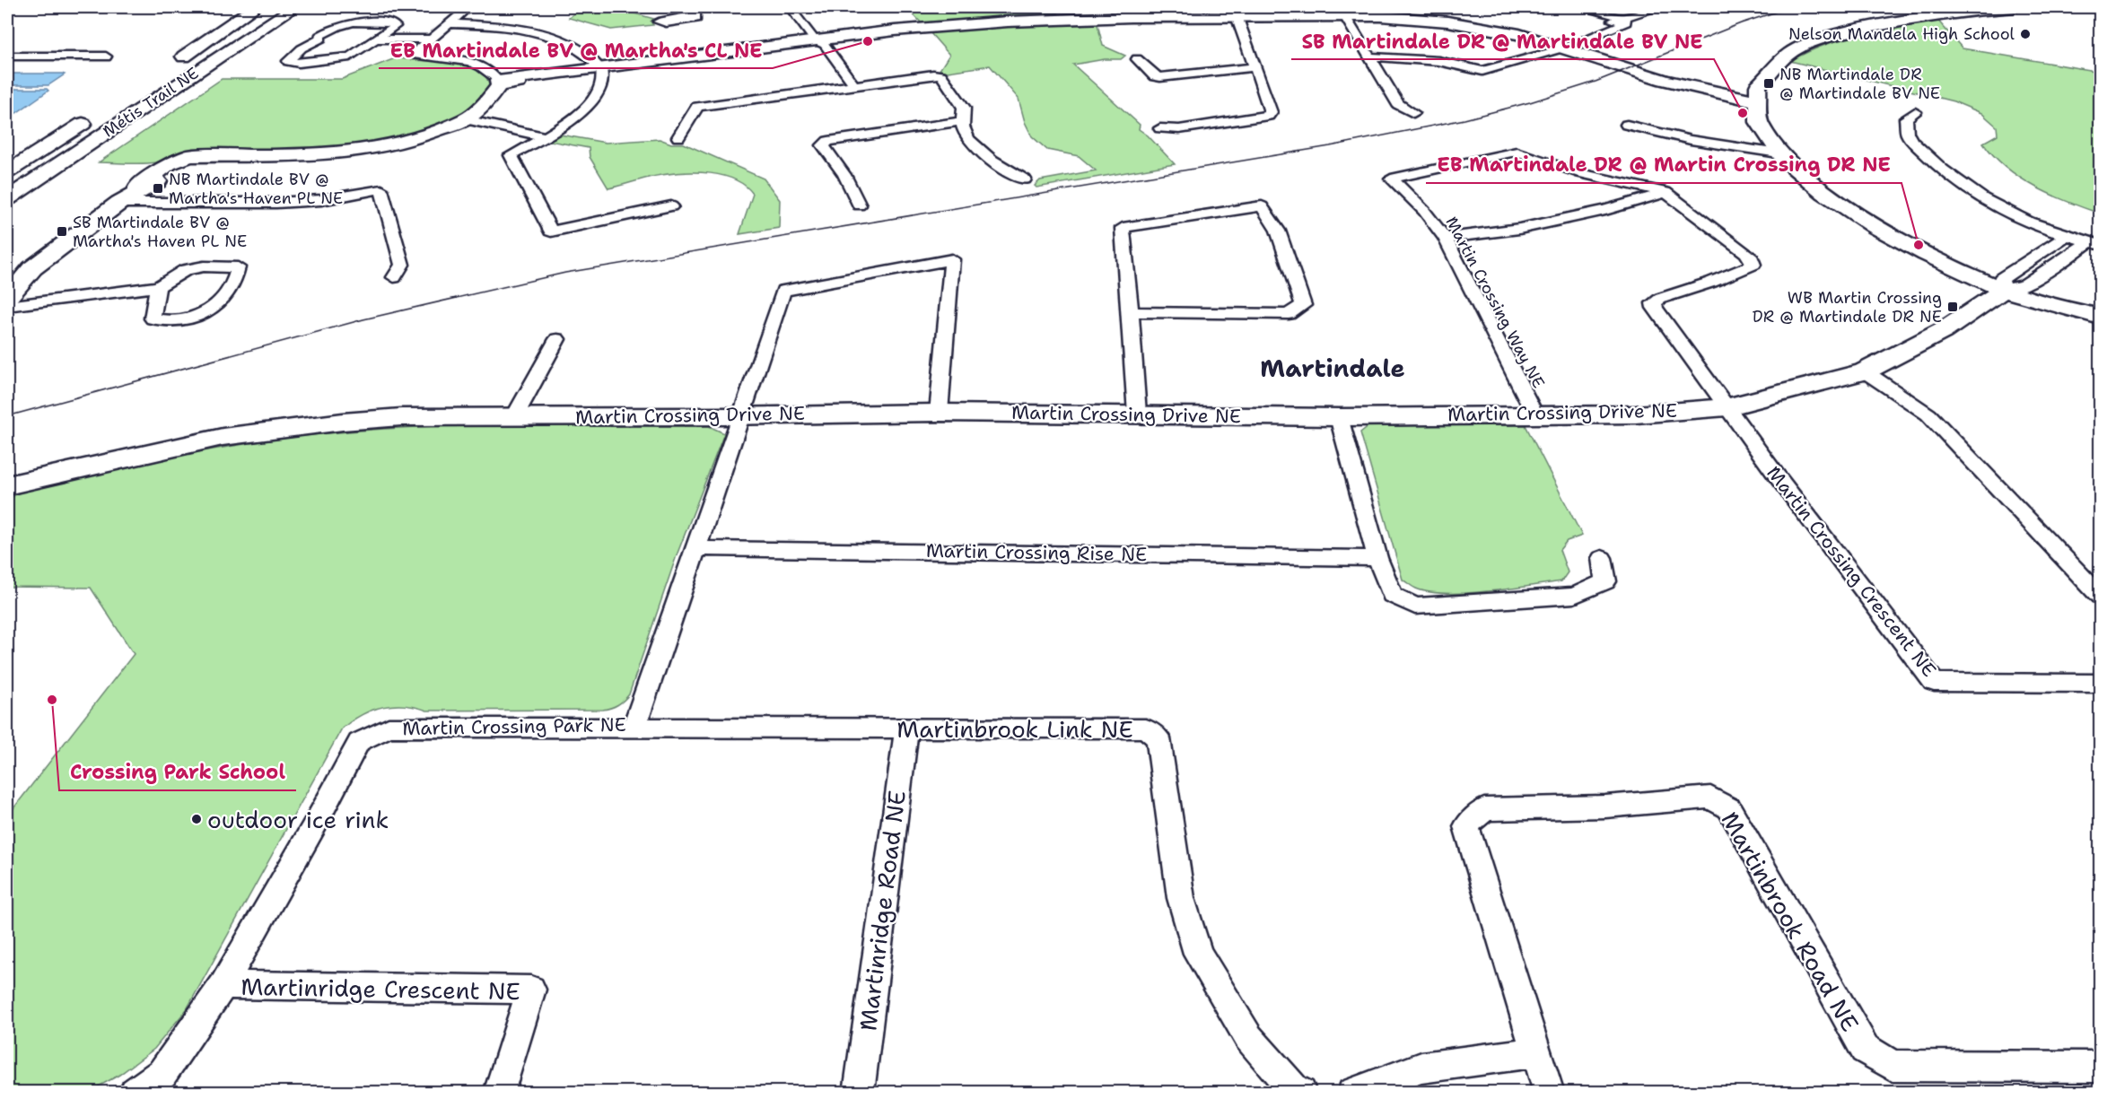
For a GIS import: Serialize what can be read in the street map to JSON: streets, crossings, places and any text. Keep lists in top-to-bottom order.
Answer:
{
  "streets": {
    "street": [
      "Métis Trail NE",
      "Martin Crossing Way NE",
      "Martin Crossing Drive NE",
      "Martin Crossing Rise NE",
      "Martin Crossing Crescent NE",
      "Martin Crossing Park NE",
      "Martinbrook Link NE",
      "Martinridge Road NE",
      "Martinbrook Road NE",
      "Martinridge Crescent NE"
    ]
  },
  "crossings": [
    ["Martin Crossing Way NE", "Martin Crossing Drive NE"],
    ["Martin Crossing Way NE", "Martin Crossing Crescent NE"],
    ["Martin Crossing Drive NE", "Martin Crossing Crescent NE"],
    ["Martin Crossing Drive NE", "Martin Crossing Park NE"],
    ["Martin Crossing Rise NE", "Martin Crossing Park NE"],
    ["Martin Crossing Park NE", "Martinbrook Link NE"],
    ["Martin Crossing Park NE", "Martinridge Crescent NE"],
    ["Martinbrook Link NE", "Martinridge Road NE"]
  ],
  "districts": ["Martindale"],
  "places": {
    "other": [
      "Nelson Mandela High School",
      "EB Martindale BV @ Martha's CL NE",
      "SB Martindale DR @ Martindale BV NE",
      "EB Martindale DR @ Martin Crossing DR NE",
      "Crossing Park School",
      "outdoor ice rink"
    ],
    "transit": [
      "NB Martindale DR @ Martindale BV NE",
      "NB Martindale BV @ Martha's Haven PL NE",
      "SB Martindale BV @ Martha's Haven PL NE",
      "WB Martin Crossing DR @ Martindale DR NE"
    ]
  }
}
